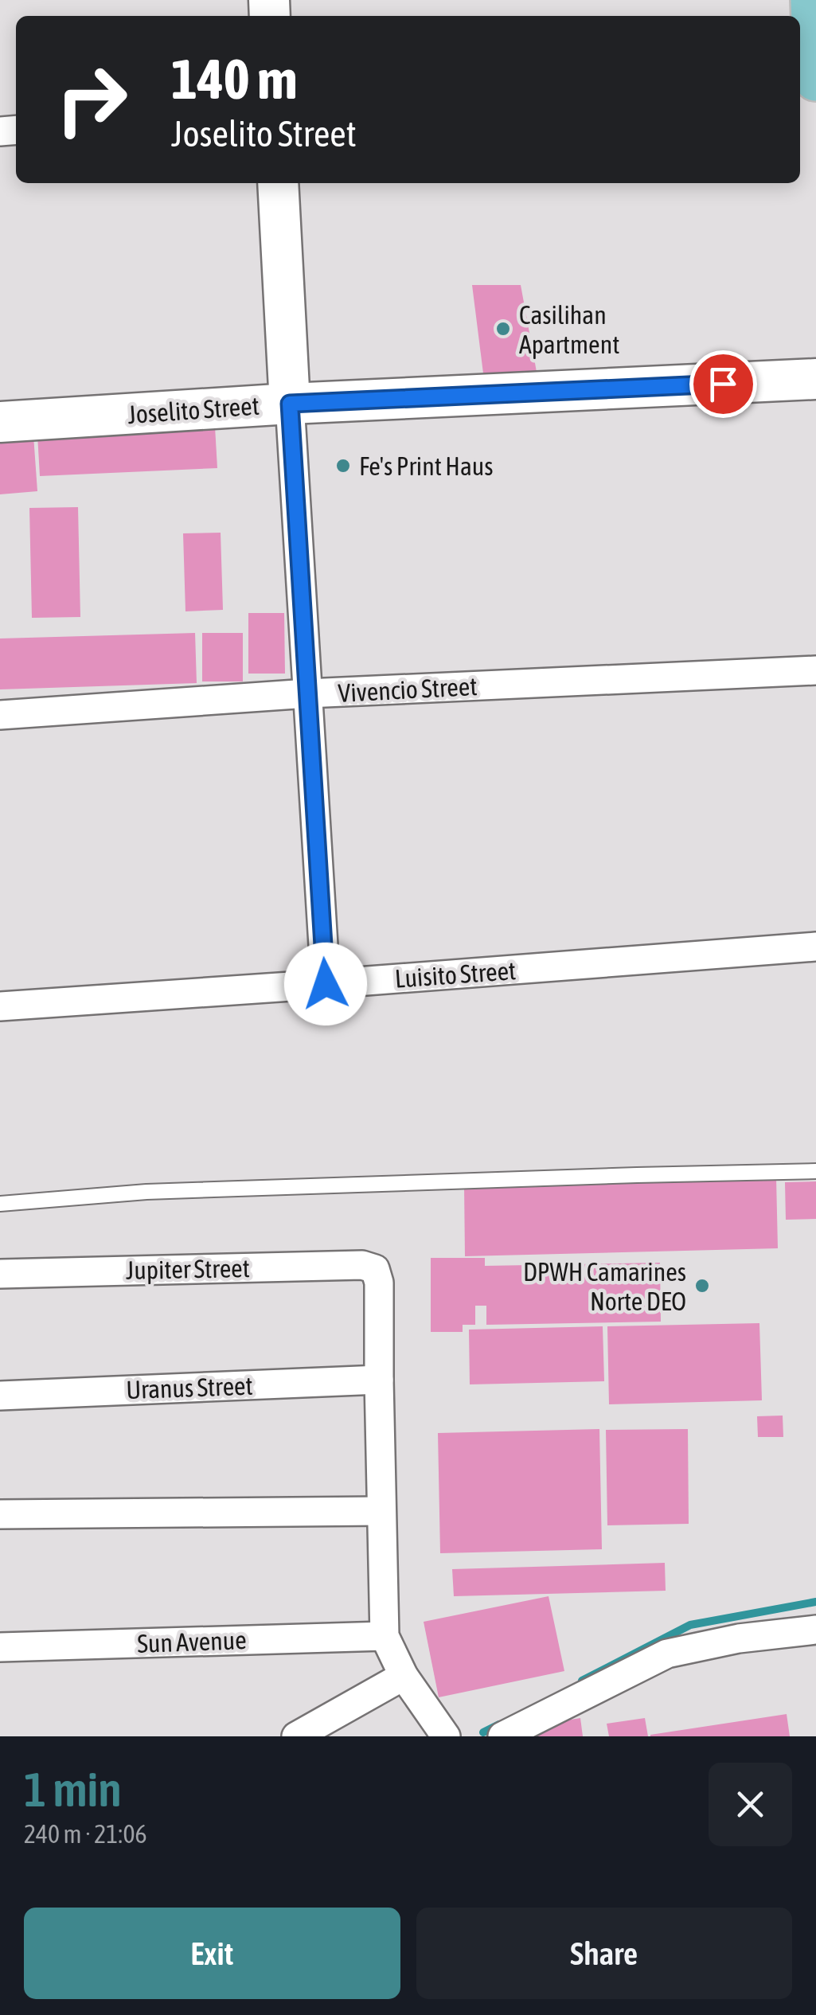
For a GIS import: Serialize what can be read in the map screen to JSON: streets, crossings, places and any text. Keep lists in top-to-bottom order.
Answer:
{
  "streets": {
    "street": [
      "Joselito Street",
      "Vivencio Street",
      "Luisito Street",
      "Jupiter Street",
      "Uranus Street",
      "Sun Avenue"
    ]
  },
  "crossings": [
    ["Jupiter Street", "Uranus Street"]
  ],
  "places": ["Casilihan Apartment", "Fe's Print Haus", "DPWH Camarines Norte DEO"],
  "page": {
    "turn": ["140 m", "Joselito Street"],
    "heading": ["1 min", "240 m · 21:06"],
    "buttons": ["Exit", "Share"]
  }
}
